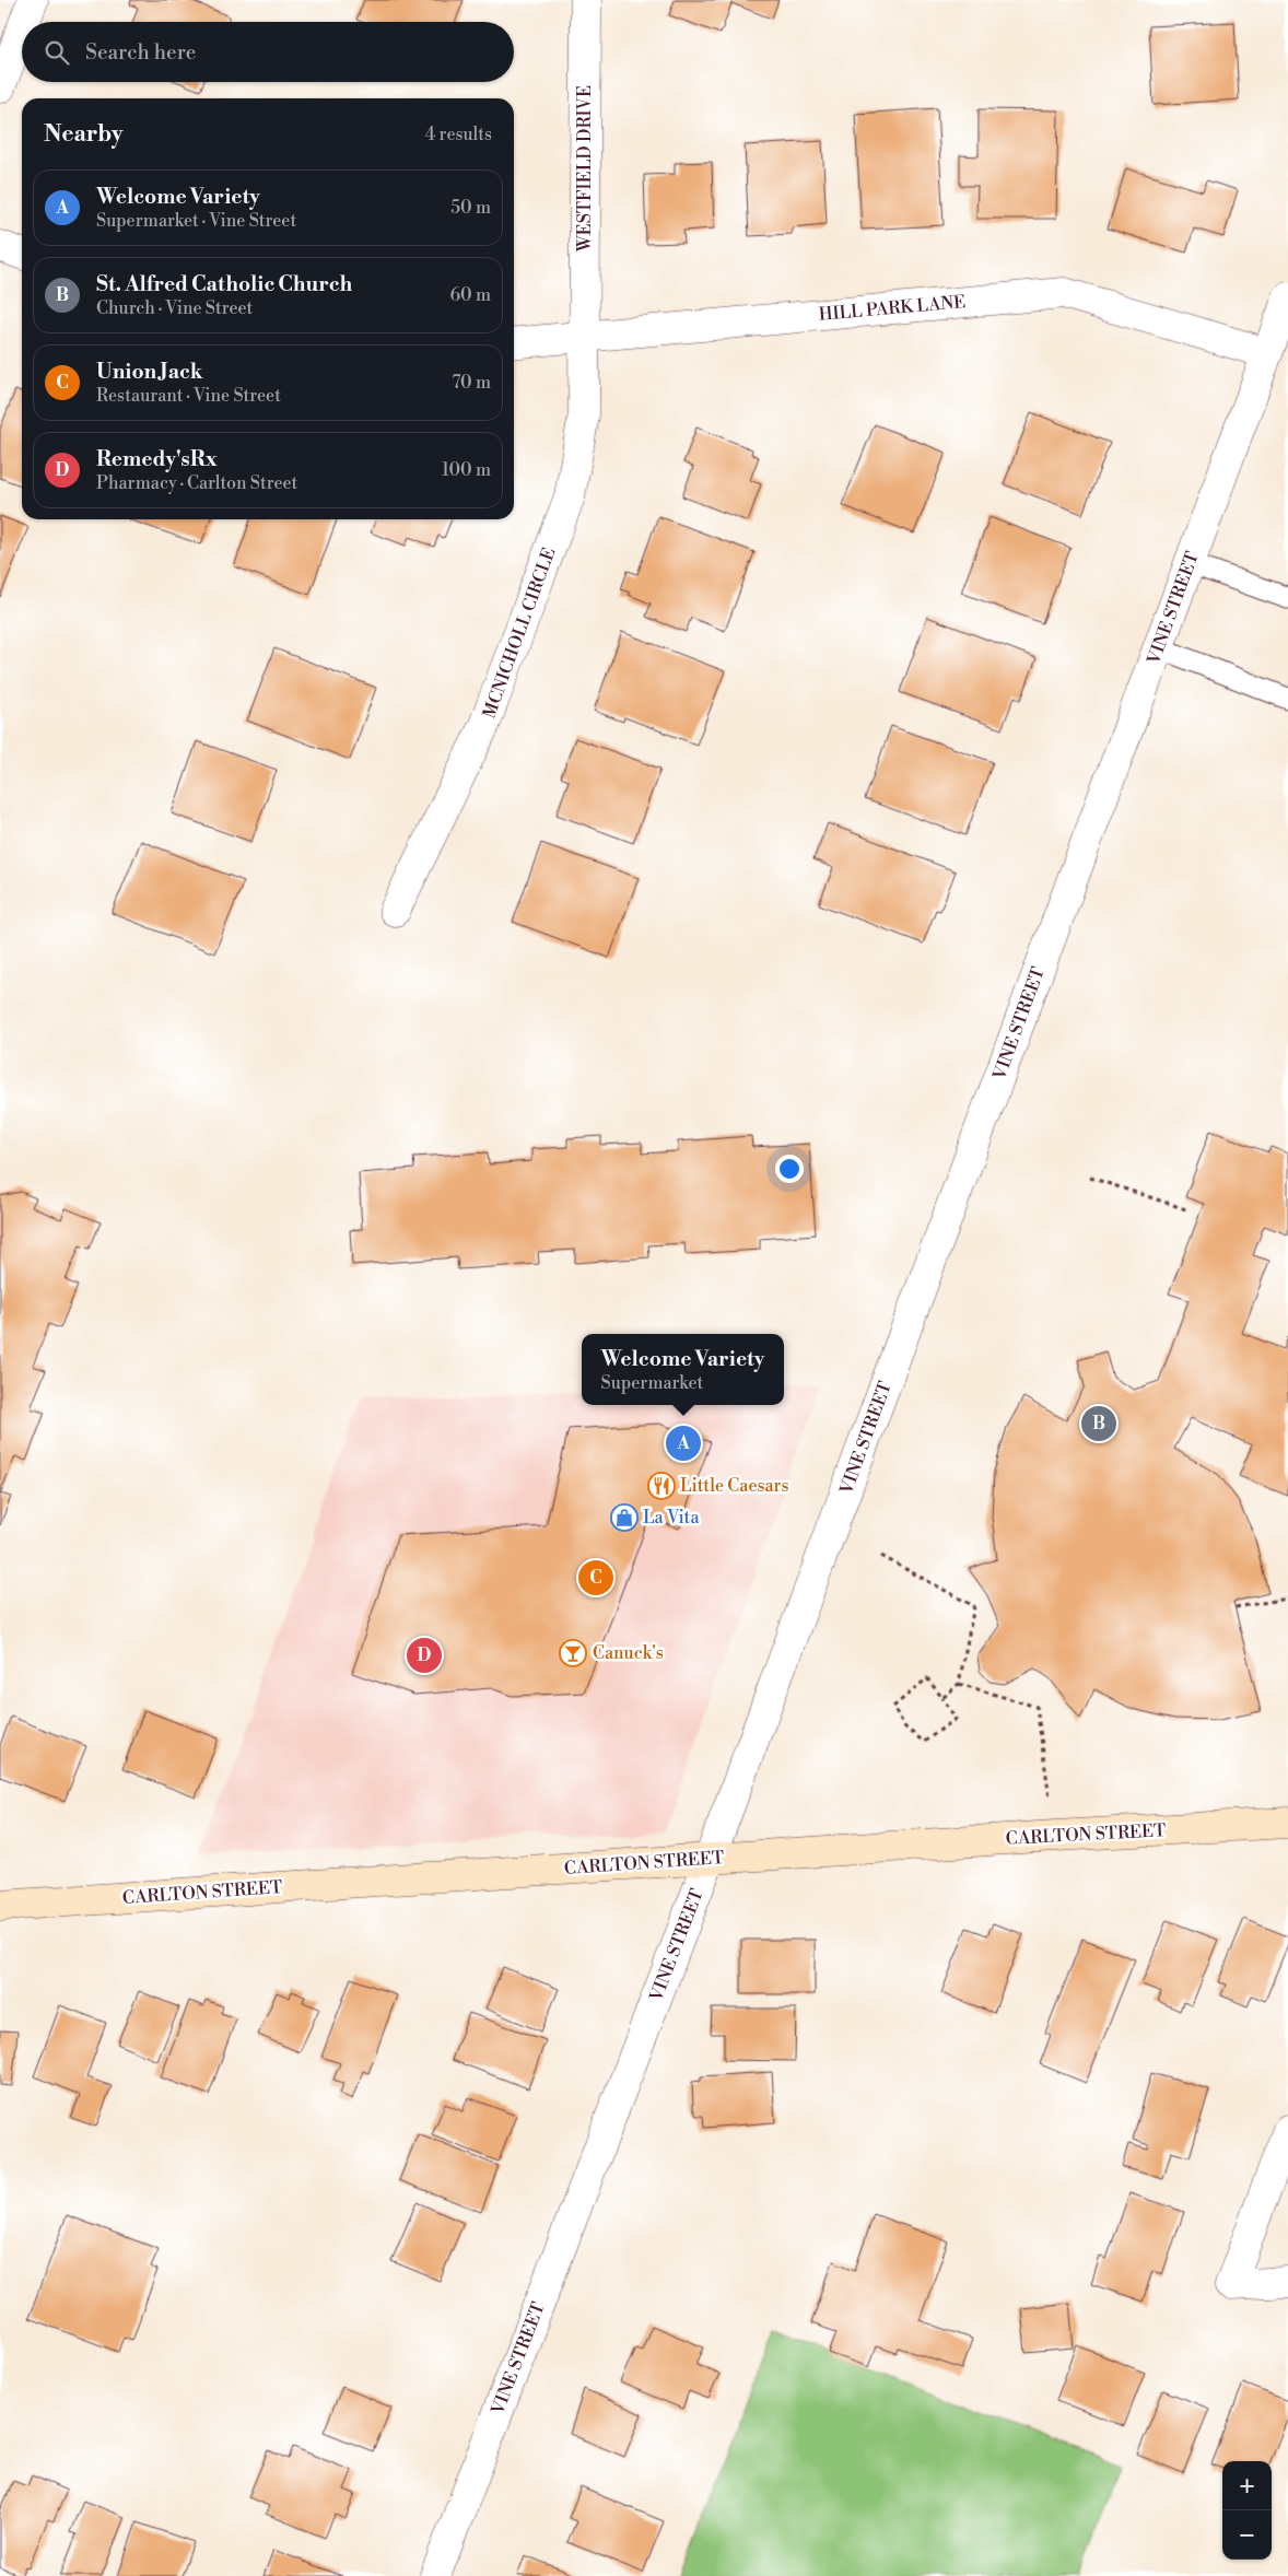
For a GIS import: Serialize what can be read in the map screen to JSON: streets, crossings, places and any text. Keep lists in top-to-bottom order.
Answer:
{
  "streets": {
    "main road": ["CARLTON STREET"],
    "street": [
      "WESTFIELD DRIVE",
      "HILL PARK LANE",
      "VINE STREET",
      "MCNICHOLL CIRCLE"
    ]
  },
  "crossings": [
    ["WESTFIELD DRIVE", "HILL PARK LANE"],
    ["WESTFIELD DRIVE", "MCNICHOLL CIRCLE"],
    ["HILL PARK LANE", "VINE STREET"],
    ["HILL PARK LANE", "MCNICHOLL CIRCLE"],
    ["VINE STREET", "CARLTON STREET"]
  ],
  "places": {
    "restaurant": ["Little Caesars"],
    "shop": ["La Vita"],
    "bar": ["Canuck's"]
  },
  "page": {
    "search": "Search here",
    "heading": ["Nearby", "4 results"],
    "list": [
      {
        "mark": "A",
        "name": "Welcome Variety",
        "note": "Supermarket · Vine Street",
        "value": "50 m"
      },
      {
        "mark": "B",
        "name": "St. Alfred Catholic Church",
        "note": "Church · Vine Street",
        "value": "60 m"
      },
      {
        "mark": "C",
        "name": "Union Jack",
        "note": "Restaurant · Vine Street",
        "value": "70 m"
      },
      {
        "mark": "D",
        "name": "Remedy'sRx",
        "note": "Pharmacy · Carlton Street",
        "value": "100 m"
      }
    ],
    "popup": ["Welcome Variety", "Supermarket"],
    "pins": [
      "B",
      "A",
      "C",
      "D"
    ],
    "map_buttons": ["+", "−"]
  }
}
